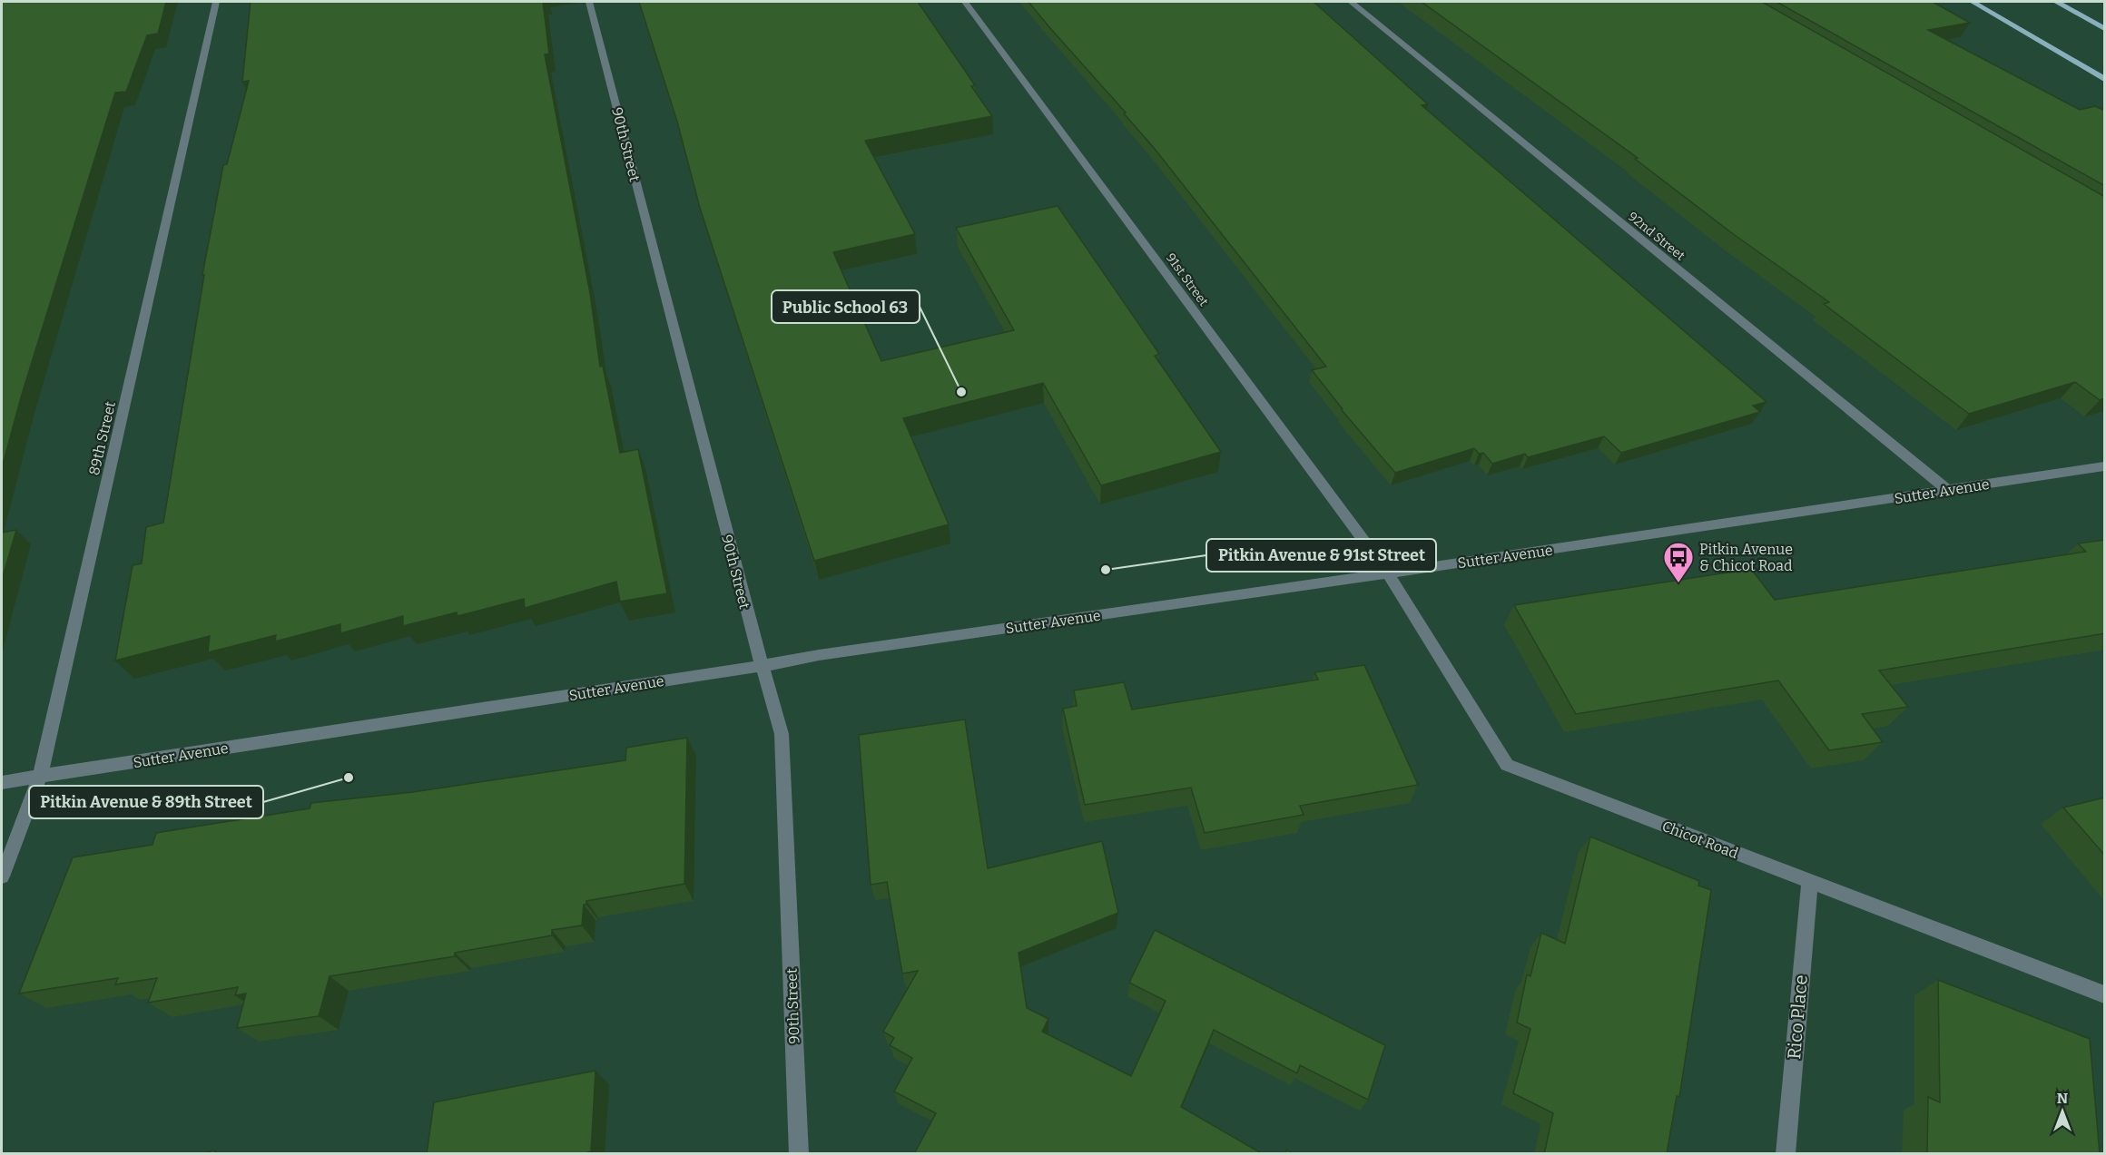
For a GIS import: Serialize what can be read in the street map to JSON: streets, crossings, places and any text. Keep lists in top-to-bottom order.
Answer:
{
  "streets": {
    "street": [
      "90th Street",
      "92nd Street",
      "91st Street",
      "89th Street",
      "Sutter Avenue",
      "Chicot Road",
      "Rico Place"
    ]
  },
  "crossings": [
    ["90th Street", "Sutter Avenue"],
    ["92nd Street", "Sutter Avenue"],
    ["91st Street", "Sutter Avenue"],
    ["91st Street", "Chicot Road"],
    ["89th Street", "Sutter Avenue"],
    ["Sutter Avenue", "Chicot Road"],
    ["Chicot Road", "Rico Place"]
  ],
  "places": {
    "other": ["Public School 63", "Pitkin Avenue & 91st Street", "Pitkin Avenue & 89th Street"],
    "bus stop": ["Pitkin Avenue & Chicot Road"]
  },
  "north": "top"
}
